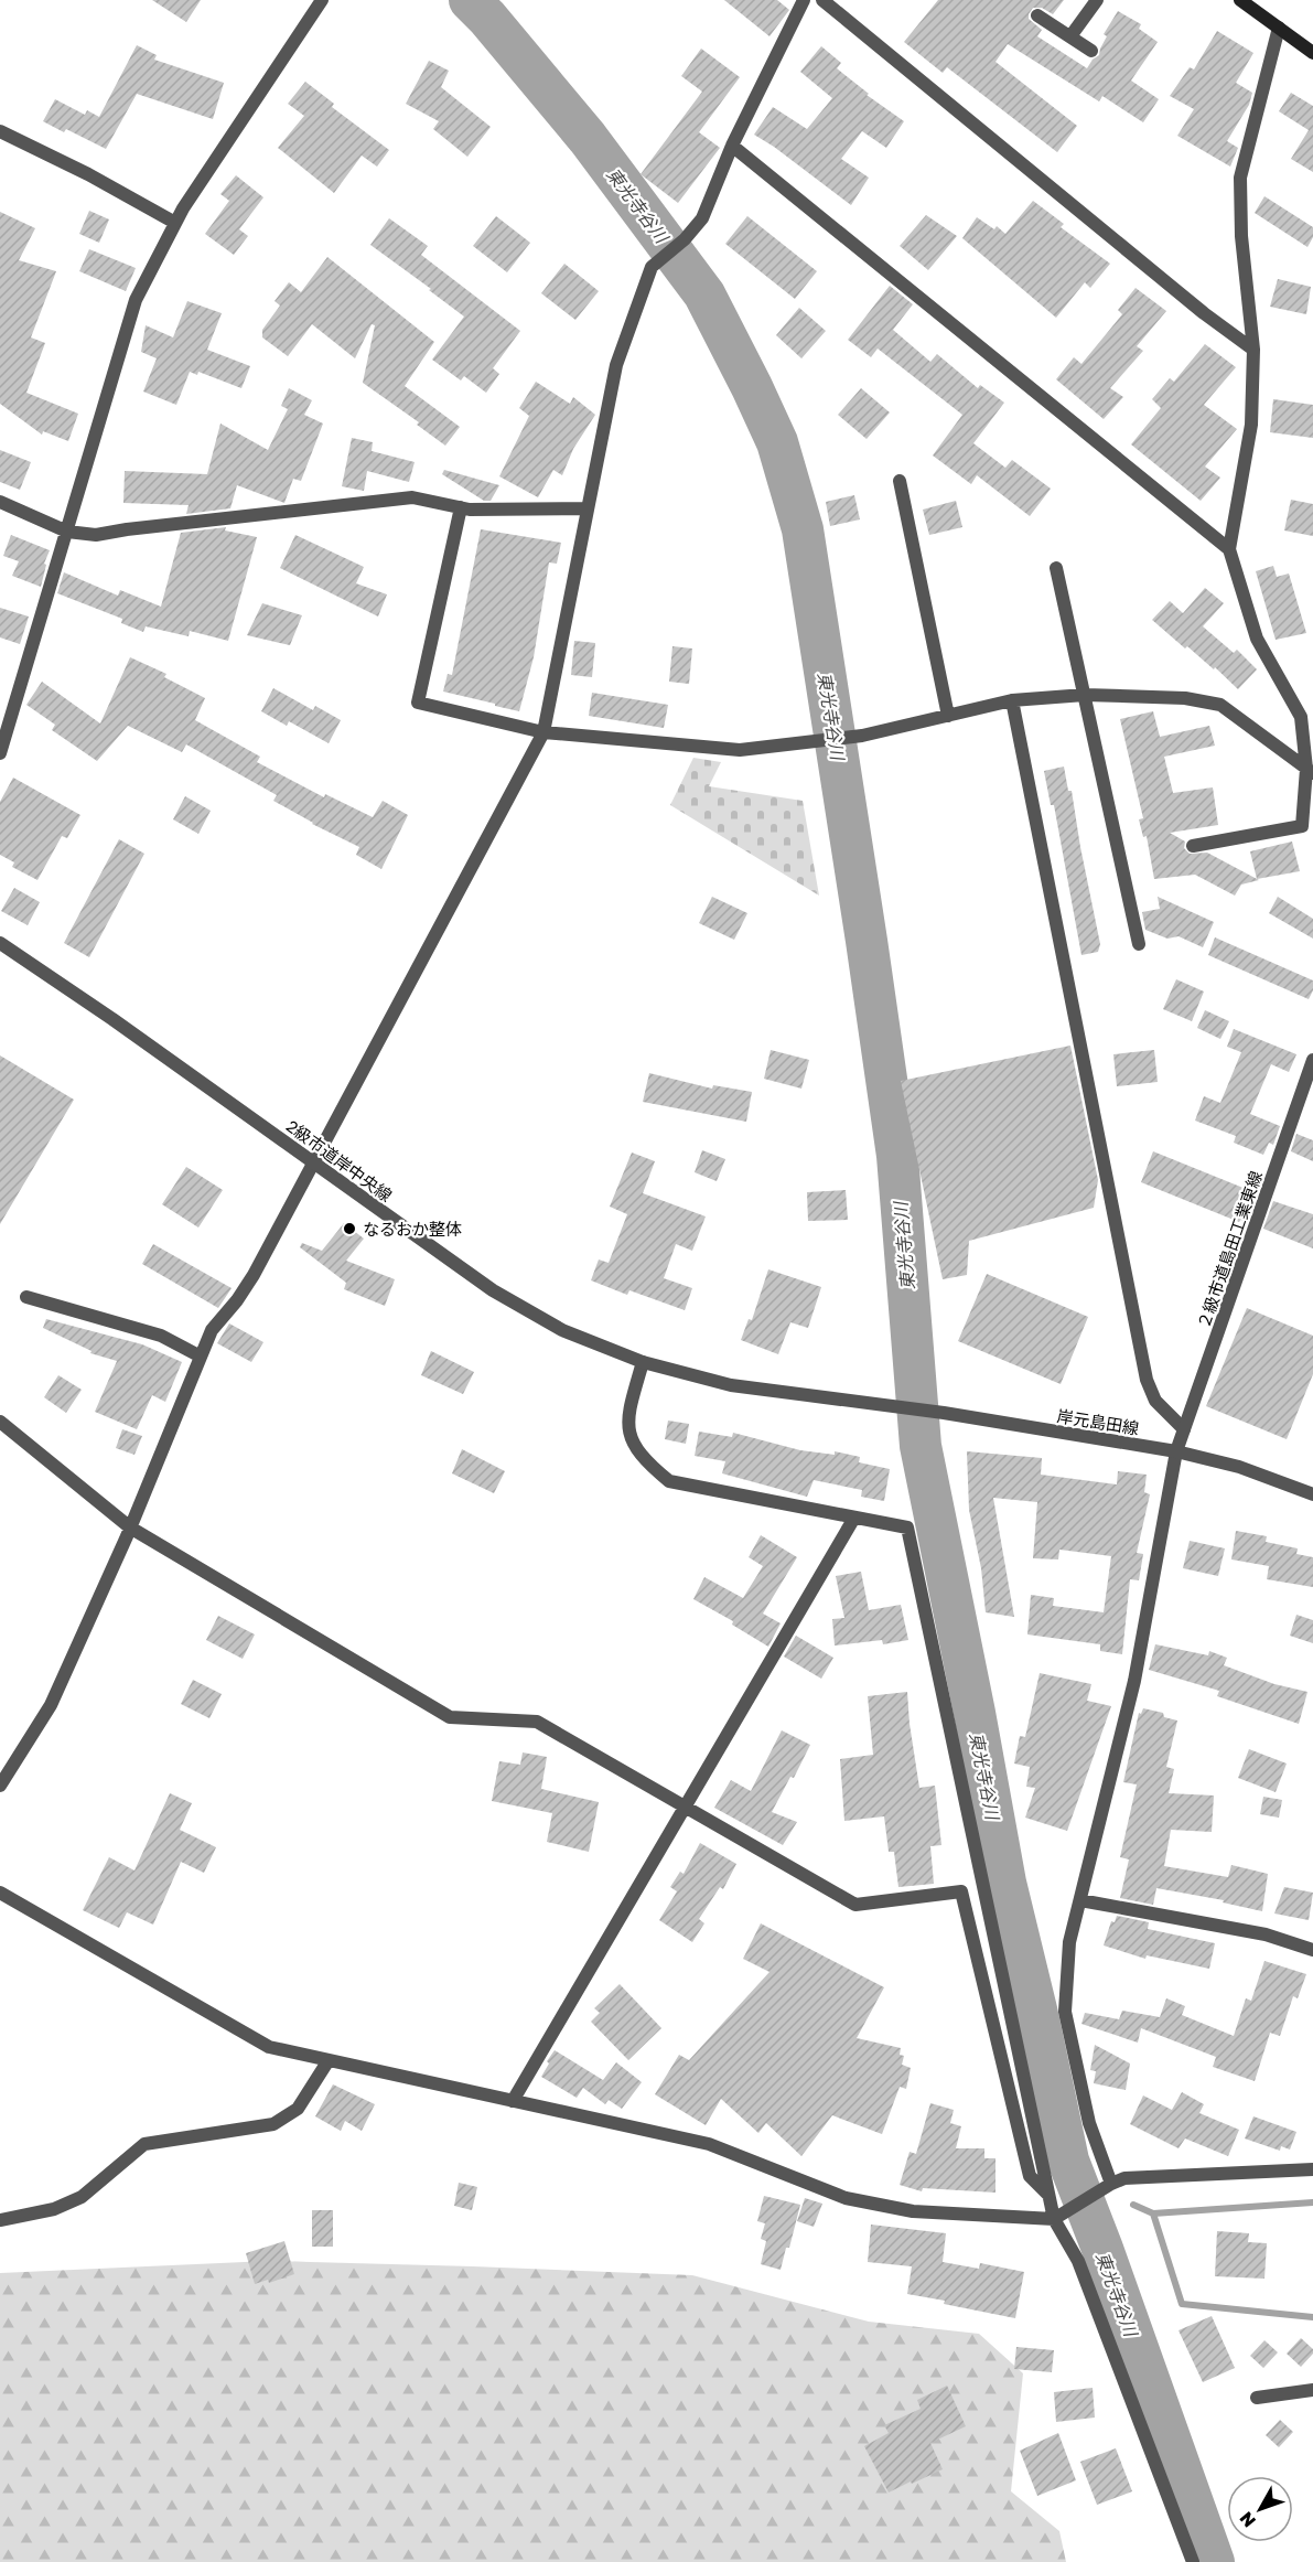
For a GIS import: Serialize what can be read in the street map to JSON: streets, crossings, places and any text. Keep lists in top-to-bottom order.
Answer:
{
  "streets": {
    "street": ["2級市道岸中央線", "２級市道島田工業東線", "岸元島田線"]
  },
  "crossings": [
    ["2級市道岸中央線", "岸元島田線"],
    ["２級市道島田工業東線", "岸元島田線"]
  ],
  "water": ["東光寺谷川"],
  "places": ["なるおか整体"],
  "north": "bottom left"
}
